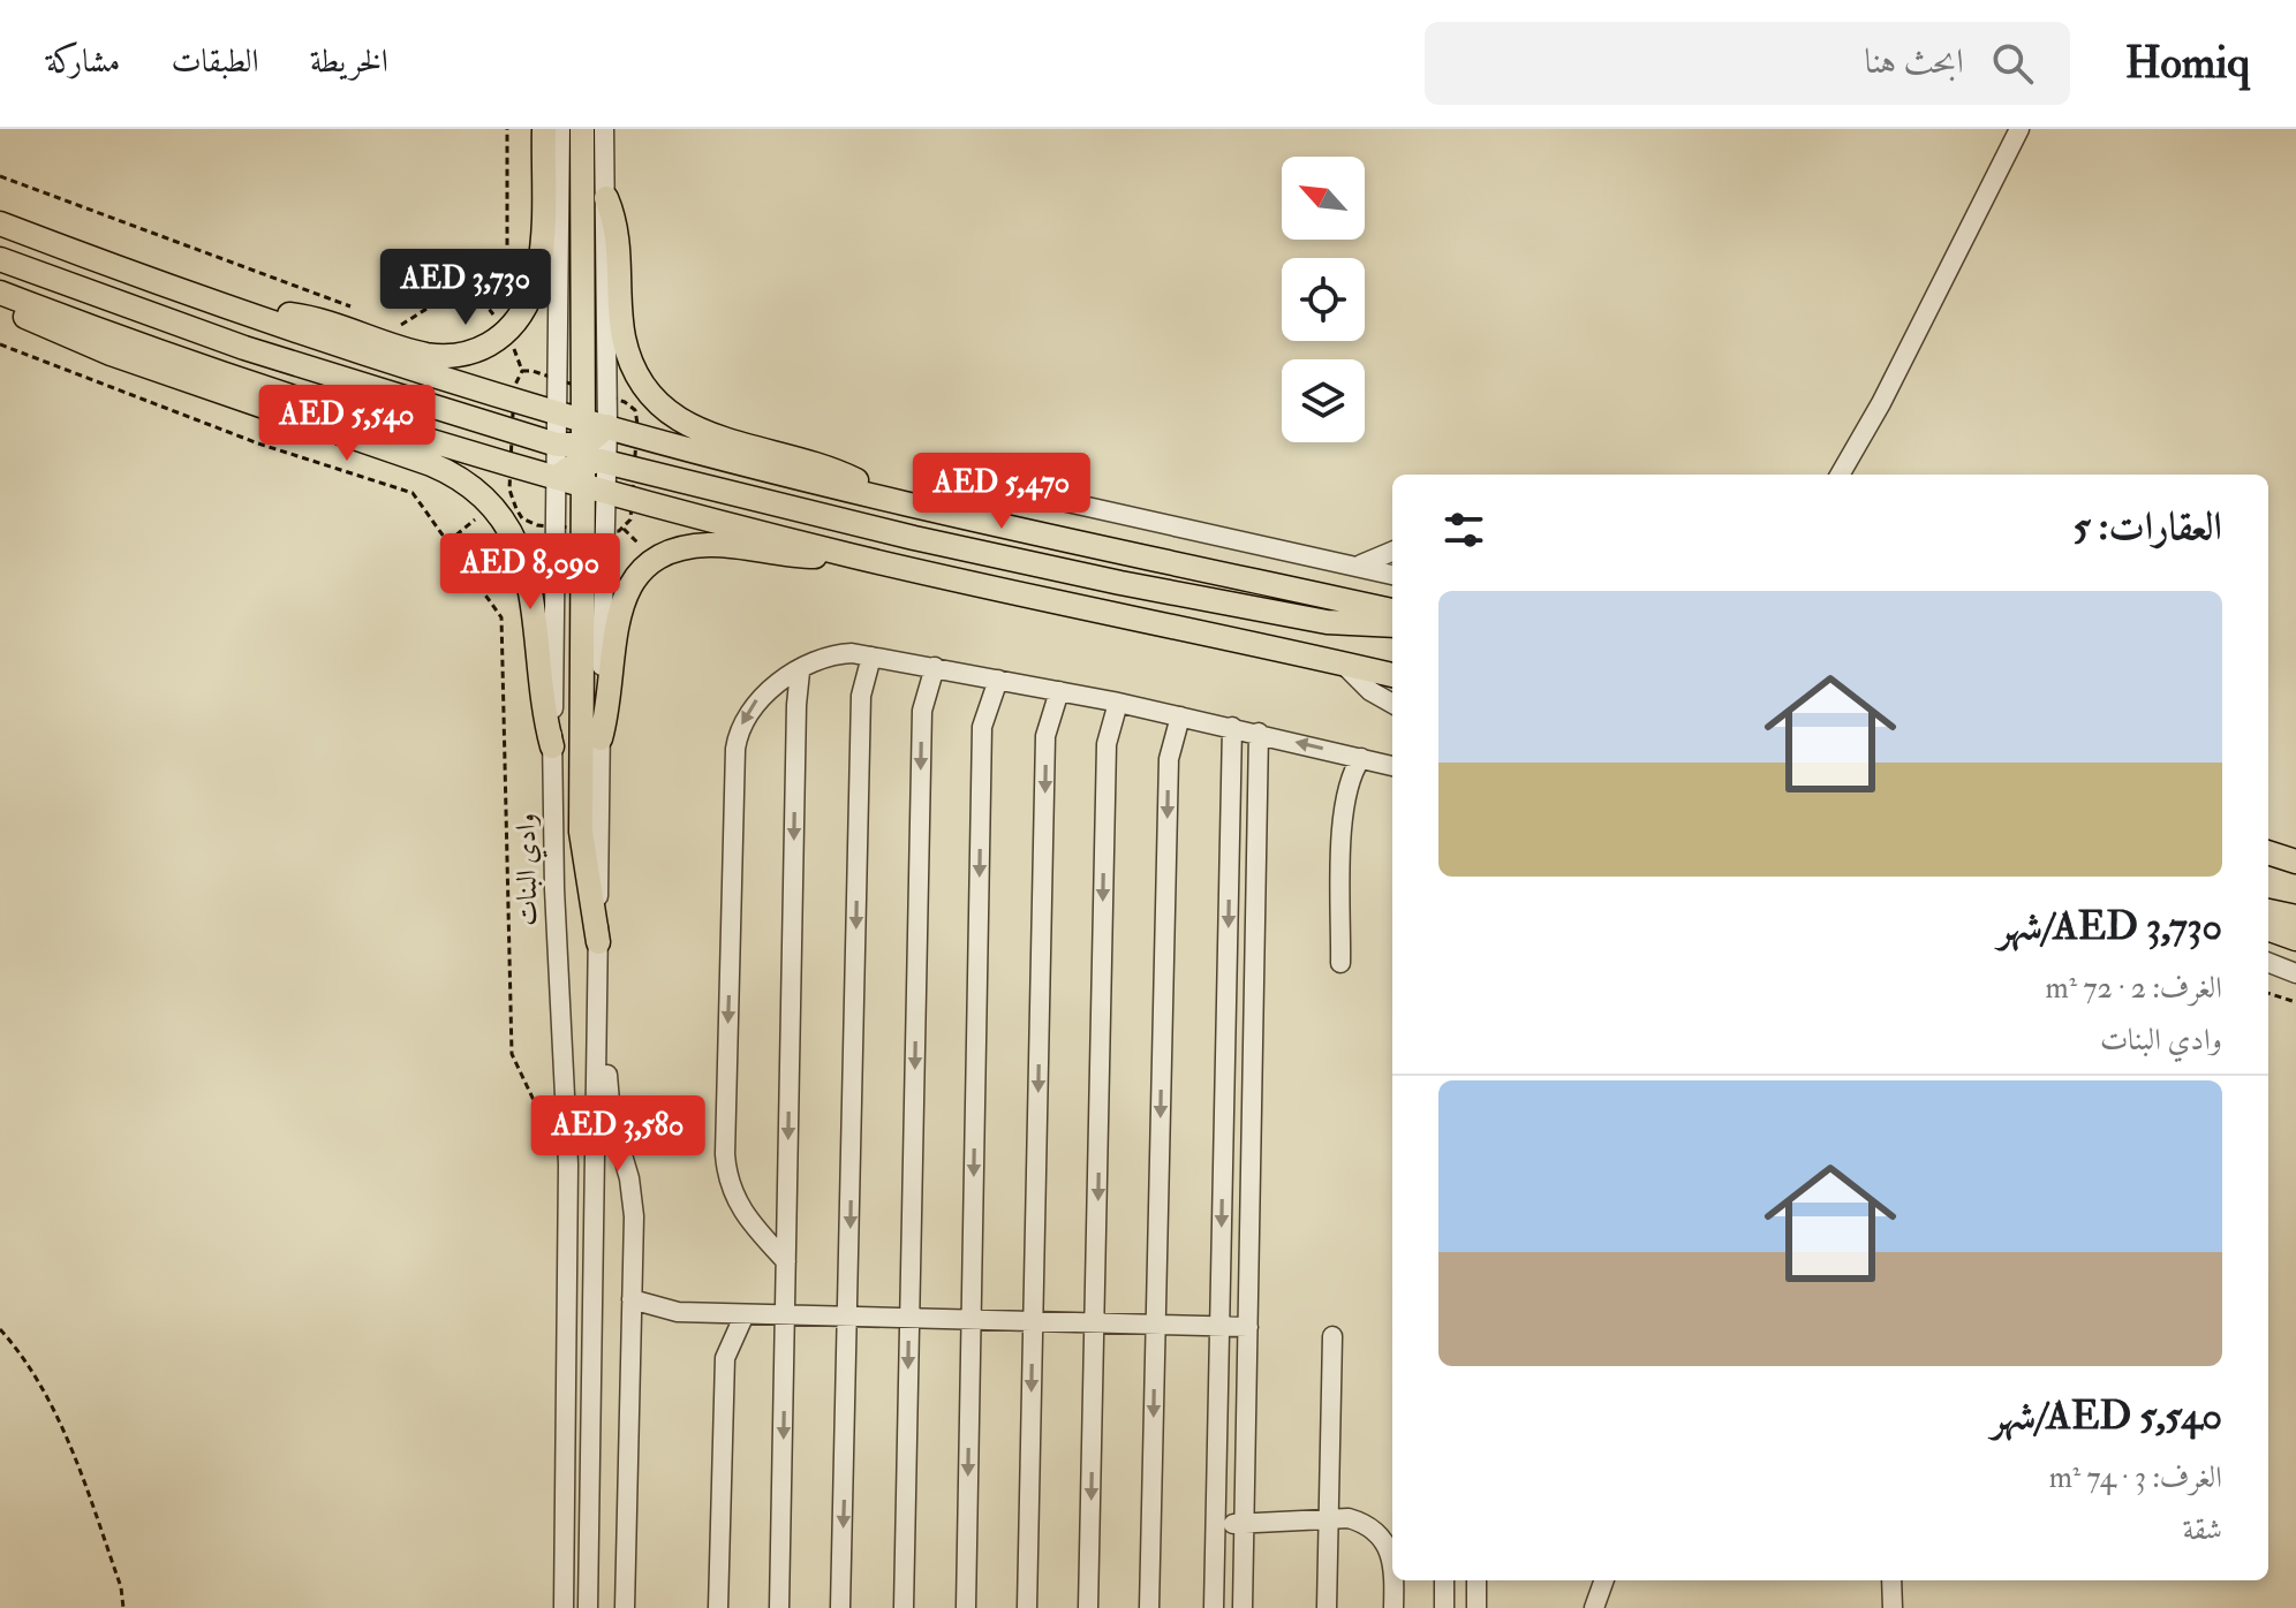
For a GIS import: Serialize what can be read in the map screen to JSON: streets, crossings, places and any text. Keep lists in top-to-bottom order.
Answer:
{
  "streets": {
    "street": ["وادي البنات"]
  },
  "north": "top left",
  "page": {
    "header": "Homiq",
    "search": "ابحث هنا",
    "nav": ["الخريطة", "الطبقات", "مشاركة"],
    "price": [
      "AED 3,730",
      "AED 5,540",
      "AED 5,470",
      "AED 8,090",
      "AED 3,580"
    ],
    "heading": "العقارات: 5",
    "list": [
      {
        "name": "AED 3,730/شهر",
        "note": "الغرف: 2 · 72 m² · وادي البنات"
      },
      {
        "name": "AED 5,540/شهر",
        "note": "الغرف: 3 · 74 m² · شقة"
      }
    ]
  }
}
